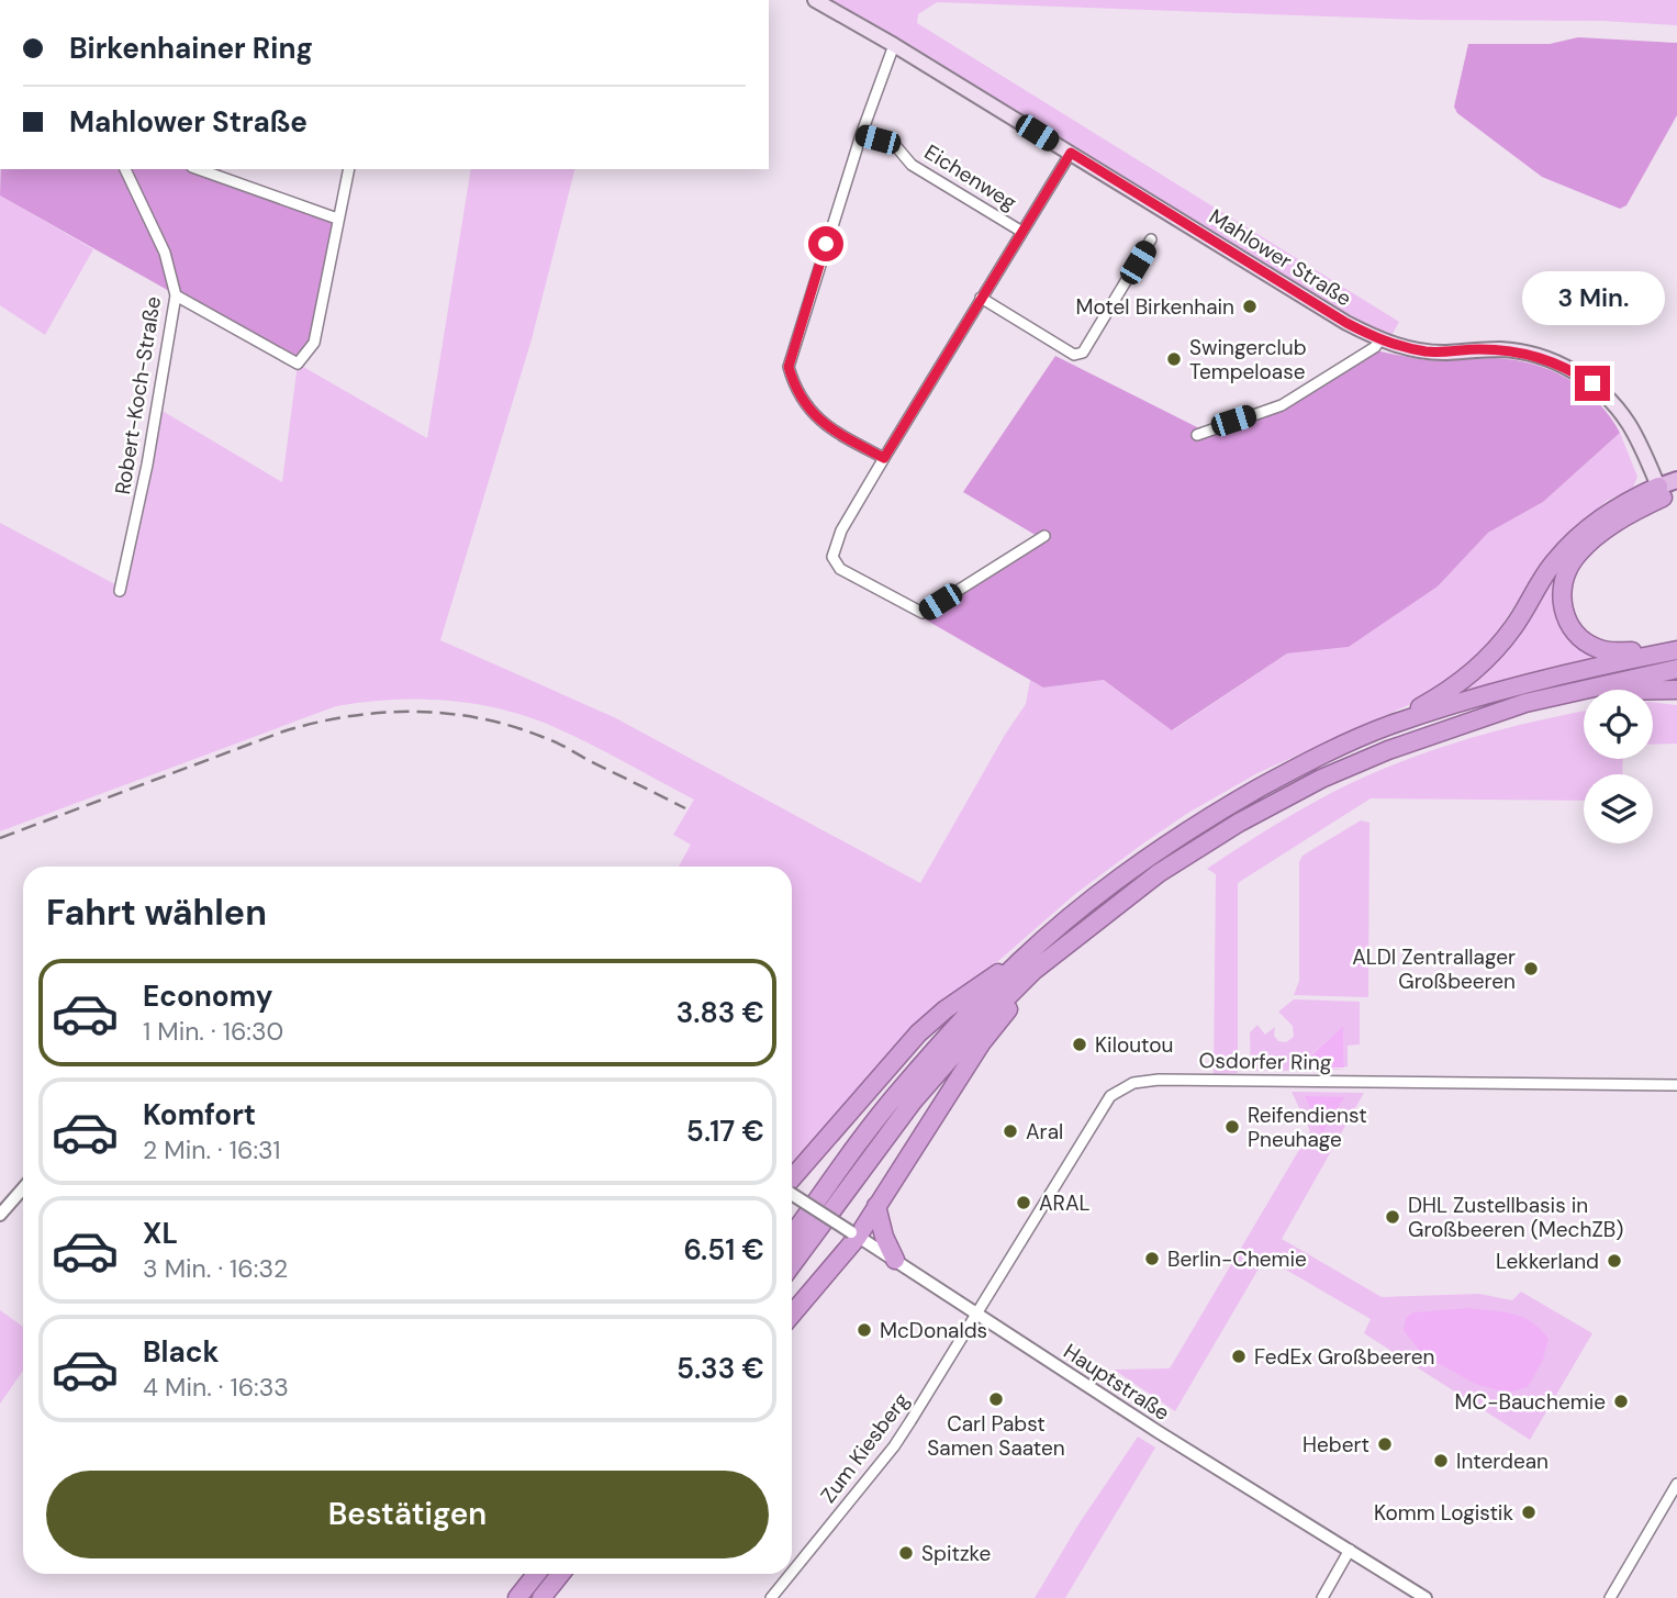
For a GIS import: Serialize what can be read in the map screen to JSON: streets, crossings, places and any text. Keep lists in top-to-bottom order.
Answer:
{
  "streets": {
    "main road": ["Mahlower Straße"],
    "street": [
      "Eichenweg",
      "Robert-Koch-Straße",
      "Osdorfer Ring",
      "Hauptstraße",
      "Zum Kiesberg"
    ]
  },
  "crossings": [
    ["Osdorfer Ring", "Hauptstraße"],
    ["Osdorfer Ring", "Zum Kiesberg"],
    ["Hauptstraße", "Zum Kiesberg"]
  ],
  "places": [
    "Motel Birkenhain",
    "Swingerclub Tempeloase",
    "ALDI Zentrallager Großbeeren",
    "Kiloutou",
    "Reifendienst Pneuhage",
    "Aral",
    "ARAL",
    "DHL Zustellbasis in Großbeeren (MechZB)",
    "Berlin-Chemie",
    "Lekkerland",
    "McDonalds",
    "FedEx Großbeeren",
    "Carl Pabst Samen Saaten",
    "MC-Bauchemie",
    "Hebert",
    "Interdean",
    "Komm Logistik",
    "Spitzke"
  ],
  "page": {
    "banner": ["Birkenhainer Ring", "Mahlower Straße"],
    "bubble": "3 Min.",
    "heading": "Fahrt wählen",
    "list": [
      {
        "name": "Economy",
        "note": "1 Min. · 16:30",
        "value": "3.83 €"
      },
      {
        "name": "Komfort",
        "note": "2 Min. · 16:31",
        "value": "5.17 €"
      },
      {
        "name": "XL",
        "note": "3 Min. · 16:32",
        "value": "6.51 €"
      },
      {
        "name": "Black",
        "note": "4 Min. · 16:33",
        "value": "5.33 €"
      }
    ],
    "buttons": "Bestätigen"
  }
}
